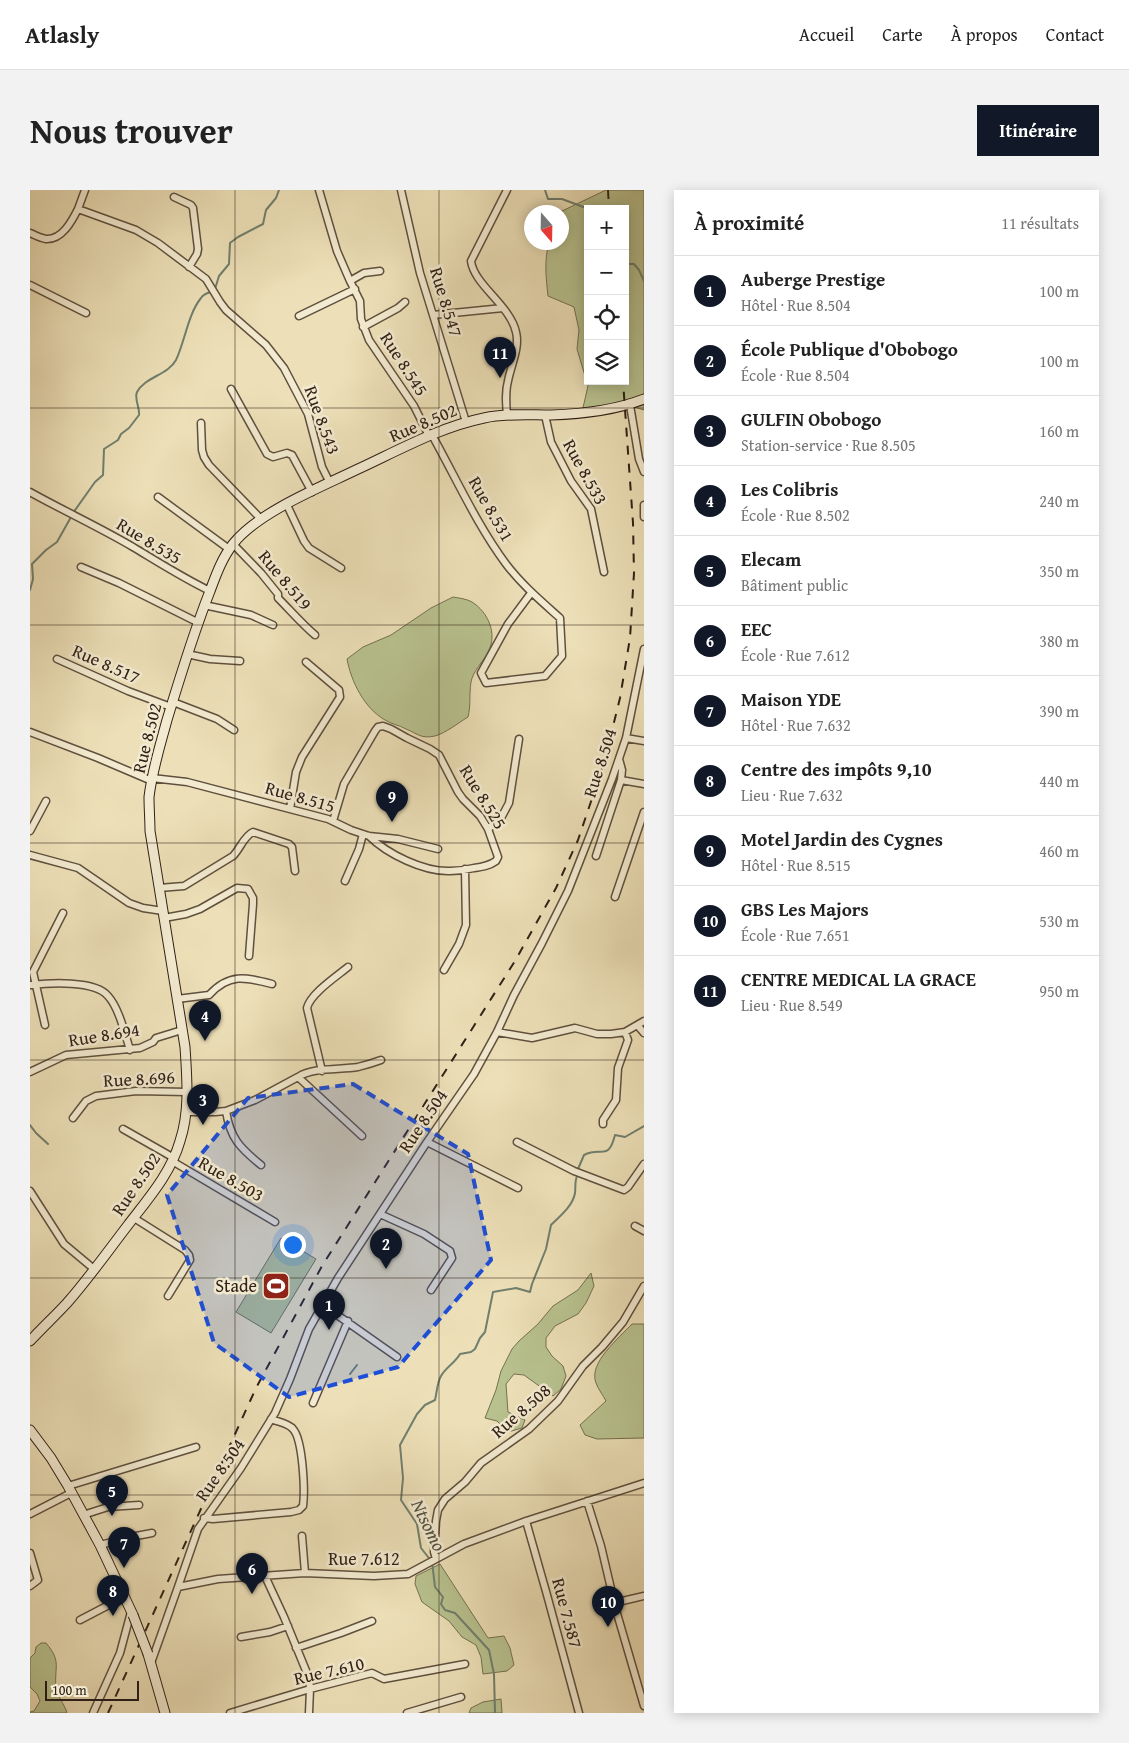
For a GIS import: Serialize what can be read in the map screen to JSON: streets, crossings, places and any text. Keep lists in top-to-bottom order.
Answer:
{
  "streets": {
    "main road": ["Rue 8.502"],
    "street": [
      "Rue 8.547",
      "Rue 8.545",
      "Rue 8.543",
      "Rue 8.533",
      "Rue 8.531",
      "Rue 8.535",
      "Rue 8.519",
      "Rue 8.517",
      "Rue 8.504",
      "Rue 8.515",
      "Rue 8.525",
      "Rue 8.694",
      "Rue 8.696",
      "Rue 8.503",
      "Rue 8.508",
      "Rue 7.612",
      "Rue 7.587",
      "Rue 7.610"
    ]
  },
  "crossings": [
    ["Rue 8.547", "Rue 8.502"],
    ["Rue 8.545", "Rue 8.502"],
    ["Rue 8.545", "Rue 8.531"],
    ["Rue 8.543", "Rue 8.502"],
    ["Rue 8.502", "Rue 8.533"],
    ["Rue 8.502", "Rue 8.531"],
    ["Rue 8.502", "Rue 8.535"],
    ["Rue 8.502", "Rue 8.519"],
    ["Rue 8.502", "Rue 8.517"],
    ["Rue 8.502", "Rue 8.515"],
    ["Rue 8.502", "Rue 8.694"],
    ["Rue 8.502", "Rue 8.696"],
    ["Rue 8.502", "Rue 8.503"],
    ["Rue 8.504", "Rue 7.612"],
    ["Rue 8.515", "Rue 8.525"],
    ["Rue 8.508", "Rue 7.612"],
    ["Rue 7.612", "Rue 7.587"]
  ],
  "water": ["Ntsomo"],
  "places": {
    "sports": ["Stade"]
  },
  "scale_bar": "100 m",
  "north": "bottom",
  "page": {
    "header": "Atlasly",
    "nav": [
      "Accueil",
      "Carte",
      "À propos",
      "Contact"
    ],
    "title": "Nous trouver",
    "buttons": "Itinéraire",
    "heading": ["À proximité", "11 résultats"],
    "map_buttons": ["+", "−"],
    "list": [
      {
        "mark": "1",
        "name": "Auberge Prestige",
        "note": "Hôtel · Rue 8.504",
        "value": "100 m"
      },
      {
        "mark": "2",
        "name": "École Publique d'Obobogo",
        "note": "École · Rue 8.504",
        "value": "100 m"
      },
      {
        "mark": "3",
        "name": "GULFIN Obobogo",
        "note": "Station-service · Rue 8.505",
        "value": "160 m"
      },
      {
        "mark": "4",
        "name": "Les Colibris",
        "note": "École · Rue 8.502",
        "value": "240 m"
      },
      {
        "mark": "5",
        "name": "Elecam",
        "note": "Bâtiment public",
        "value": "350 m"
      },
      {
        "mark": "6",
        "name": "EEC",
        "note": "École · Rue 7.612",
        "value": "380 m"
      },
      {
        "mark": "7",
        "name": "Maison YDE",
        "note": "Hôtel · Rue 7.632",
        "value": "390 m"
      },
      {
        "mark": "8",
        "name": "Centre des impôts 9,10",
        "note": "Lieu · Rue 7.632",
        "value": "440 m"
      },
      {
        "mark": "9",
        "name": "Motel Jardin des Cygnes",
        "note": "Hôtel · Rue 8.515",
        "value": "460 m"
      },
      {
        "mark": "10",
        "name": "GBS Les Majors",
        "note": "École · Rue 7.651",
        "value": "530 m"
      },
      {
        "mark": "11",
        "name": "CENTRE MEDICAL LA GRACE",
        "note": "Lieu · Rue 8.549",
        "value": "950 m"
      }
    ],
    "pins": [
      "11",
      "9",
      "4",
      "3",
      "2",
      "1",
      "5",
      "7",
      "6",
      "8",
      "10"
    ],
    "scale": "100 m"
  }
}
